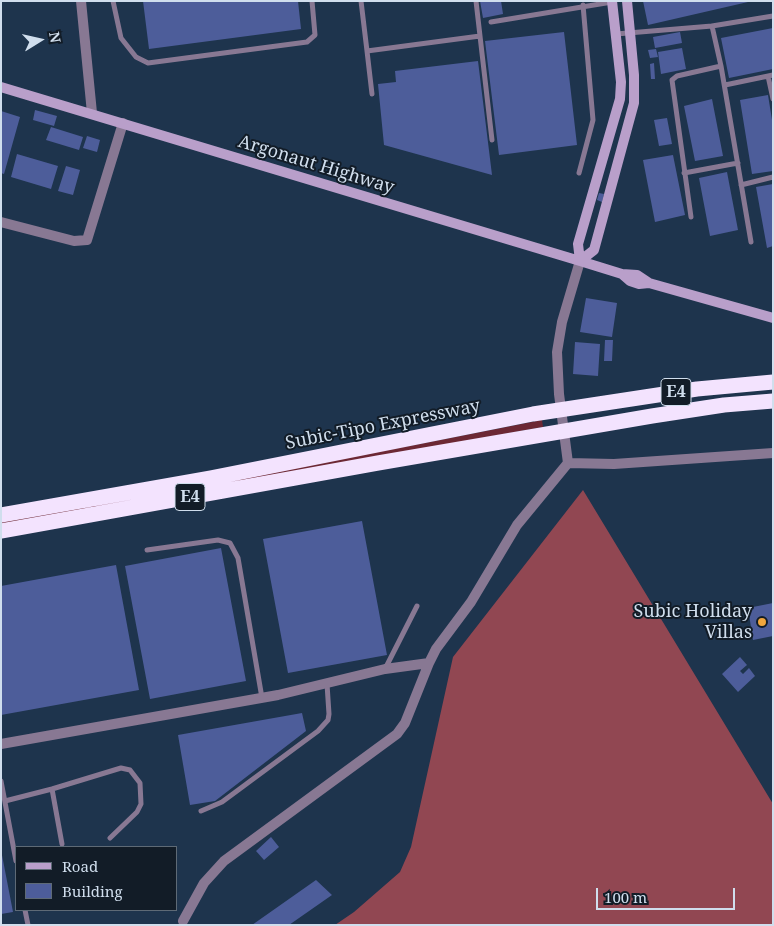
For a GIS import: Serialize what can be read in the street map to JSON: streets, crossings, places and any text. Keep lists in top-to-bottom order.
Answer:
{
  "streets": {
    "highway": ["E4", "Subic-Tipo Expressway"],
    "street": ["Argonaut Highway"]
  },
  "places": ["Subic Holiday Villas"],
  "legend": ["Road", "Building"],
  "scale_bar": "100 m",
  "north": "right"
}
